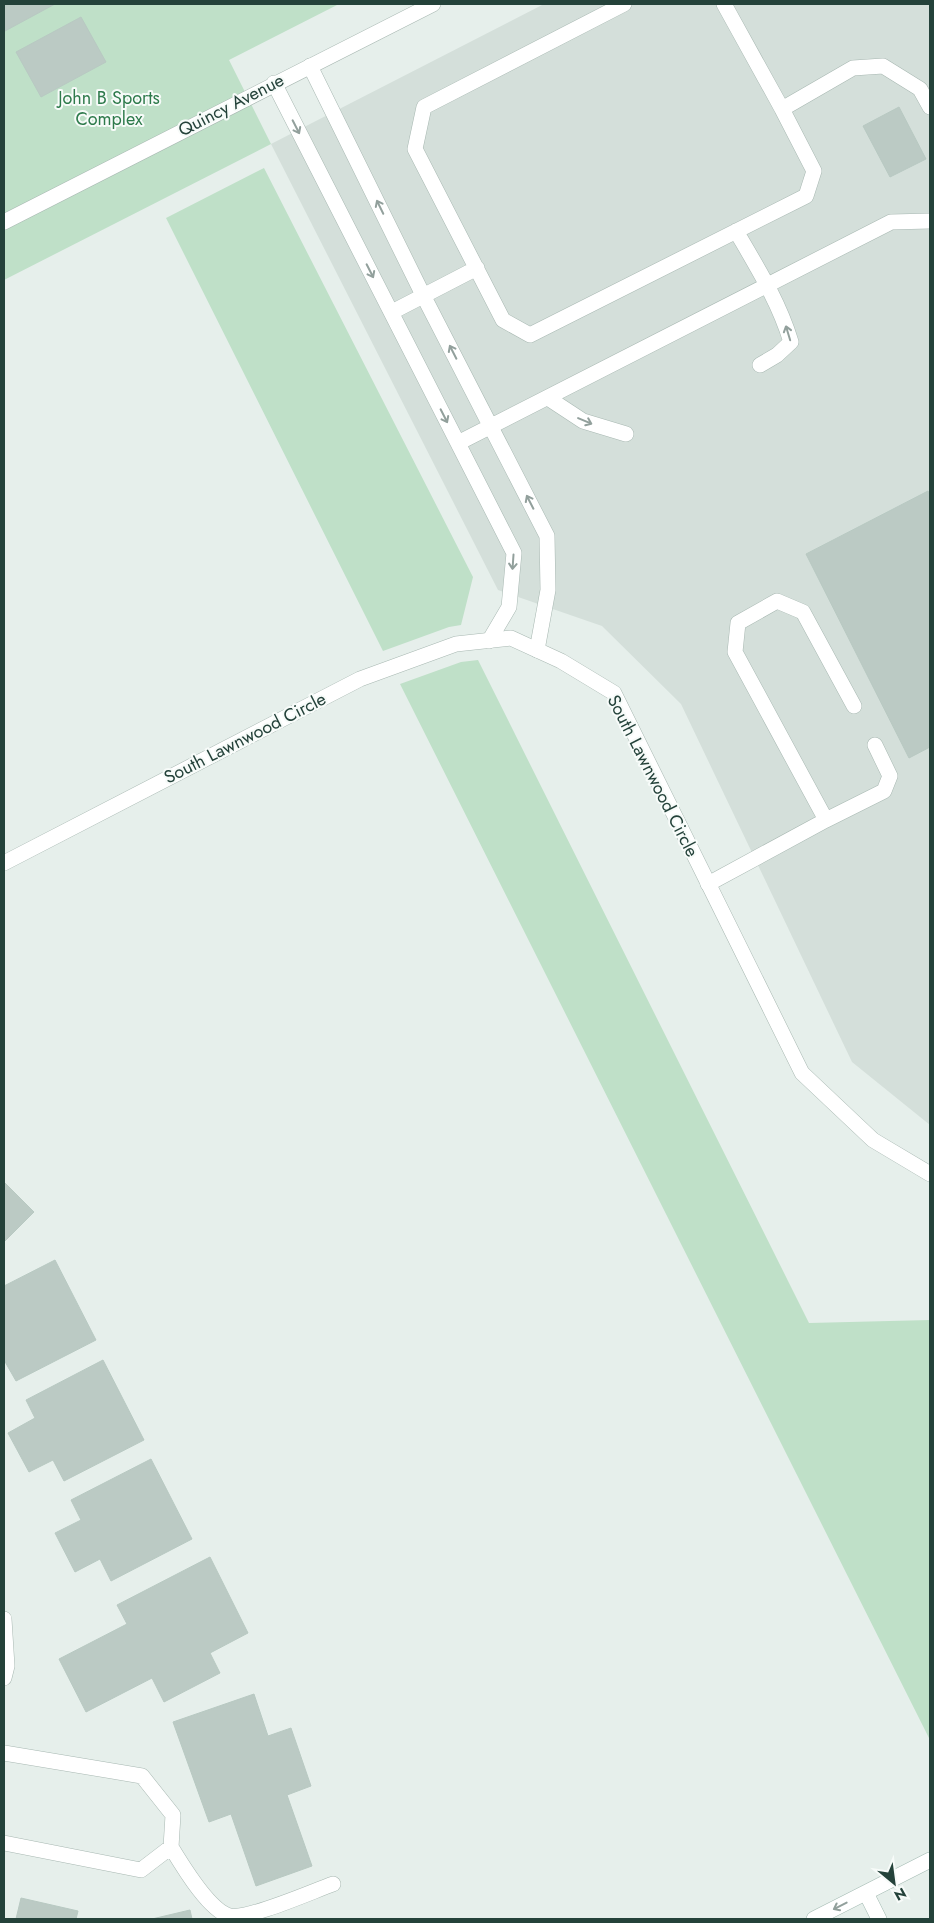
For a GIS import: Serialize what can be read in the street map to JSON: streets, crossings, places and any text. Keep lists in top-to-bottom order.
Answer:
{
  "streets": {
    "street": ["Quincy Avenue", "South Lawnwood Circle"]
  },
  "parks": ["John B Sports Complex"],
  "north": "bottom right"
}
